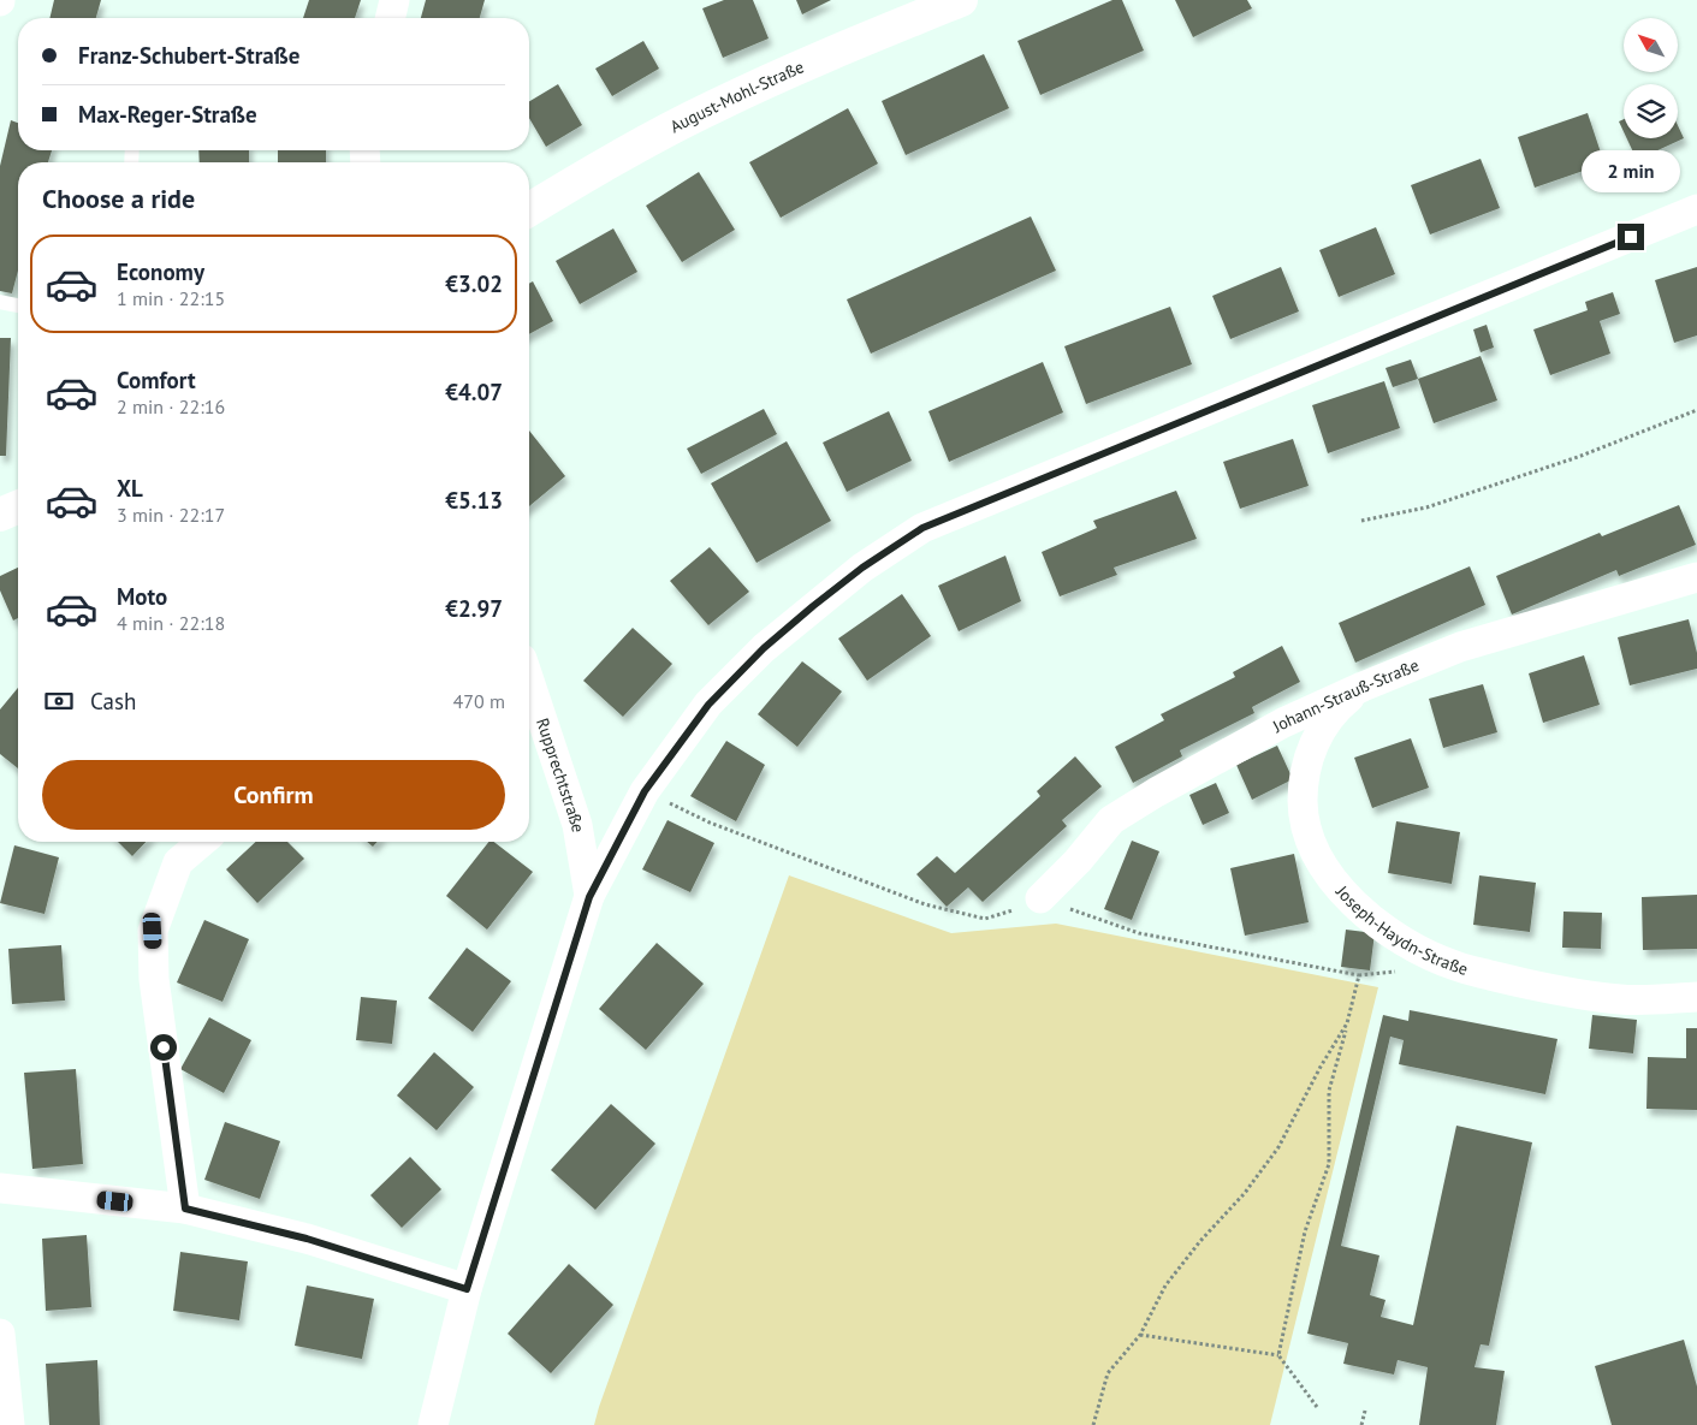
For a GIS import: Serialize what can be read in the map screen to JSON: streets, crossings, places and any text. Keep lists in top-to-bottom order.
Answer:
{
  "streets": {
    "main road": ["August-Mohl-Straße"],
    "street": ["Johann-Strauß-Straße", "Rupprechtstraße", "Joseph-Haydn-Straße"]
  },
  "crossings": [
    ["Johann-Strauß-Straße", "Joseph-Haydn-Straße"]
  ],
  "north": "top left",
  "page": {
    "banner": ["Franz-Schubert-Straße", "Max-Reger-Straße"],
    "bubble": "2 min",
    "heading": "Choose a ride",
    "list": [
      {
        "name": "Economy",
        "note": "1 min · 22:15",
        "value": "€3.02"
      },
      {
        "name": "Comfort",
        "note": "2 min · 22:16",
        "value": "€4.07"
      },
      {
        "name": "XL",
        "note": "3 min · 22:17",
        "value": "€5.13"
      },
      {
        "name": "Moto",
        "note": "4 min · 22:18",
        "value": "€2.97"
      }
    ],
    "pay": ["Cash", "470 m"],
    "buttons": "Confirm"
  }
}
